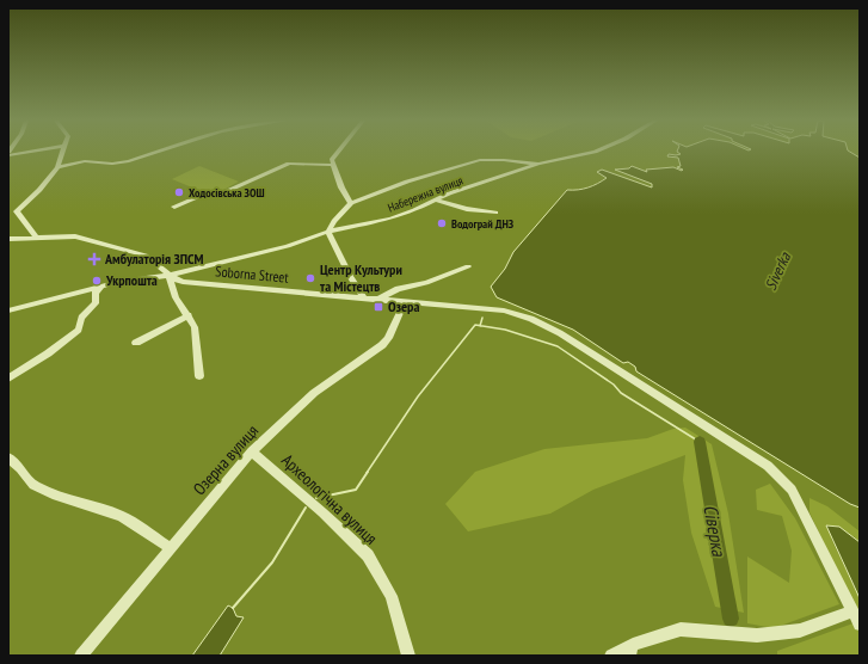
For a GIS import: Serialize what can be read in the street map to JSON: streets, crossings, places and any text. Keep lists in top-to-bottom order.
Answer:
{
  "streets": {
    "street": [
      "Набережна вулиця",
      "Soborna Street",
      "Озерна вулиця",
      "Археологічна вулиця"
    ]
  },
  "crossings": [
    ["Набережна вулиця", "Soborna Street"],
    ["Soborna Street", "Озерна вулиця"],
    ["Озерна вулиця", "Археологічна вулиця"]
  ],
  "water": ["Siverka", "Сіверка"],
  "places": {
    "other": [
      "Ходосівська ЗОШ",
      "Водограй ДНЗ",
      "Центр Культури та Містецтв",
      "Укрпошта"
    ],
    "health": ["Амбулаторія ЗПСМ"],
    "transit": ["Озера"]
  }
}
